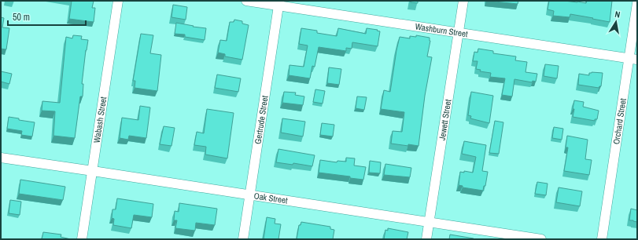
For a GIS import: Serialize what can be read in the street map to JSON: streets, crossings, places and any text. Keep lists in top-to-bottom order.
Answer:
{
  "streets": {
    "street": [
      "Washburn Street",
      "Wabash Street",
      "Gertrude Street",
      "Jewett Street",
      "Orchard Street",
      "Oak Street"
    ]
  },
  "crossings": [
    ["Washburn Street", "Gertrude Street"],
    ["Washburn Street", "Jewett Street"],
    ["Washburn Street", "Orchard Street"],
    ["Wabash Street", "Oak Street"],
    ["Gertrude Street", "Oak Street"],
    ["Jewett Street", "Oak Street"]
  ],
  "scale_bar": "50 m",
  "north": "top"
}
